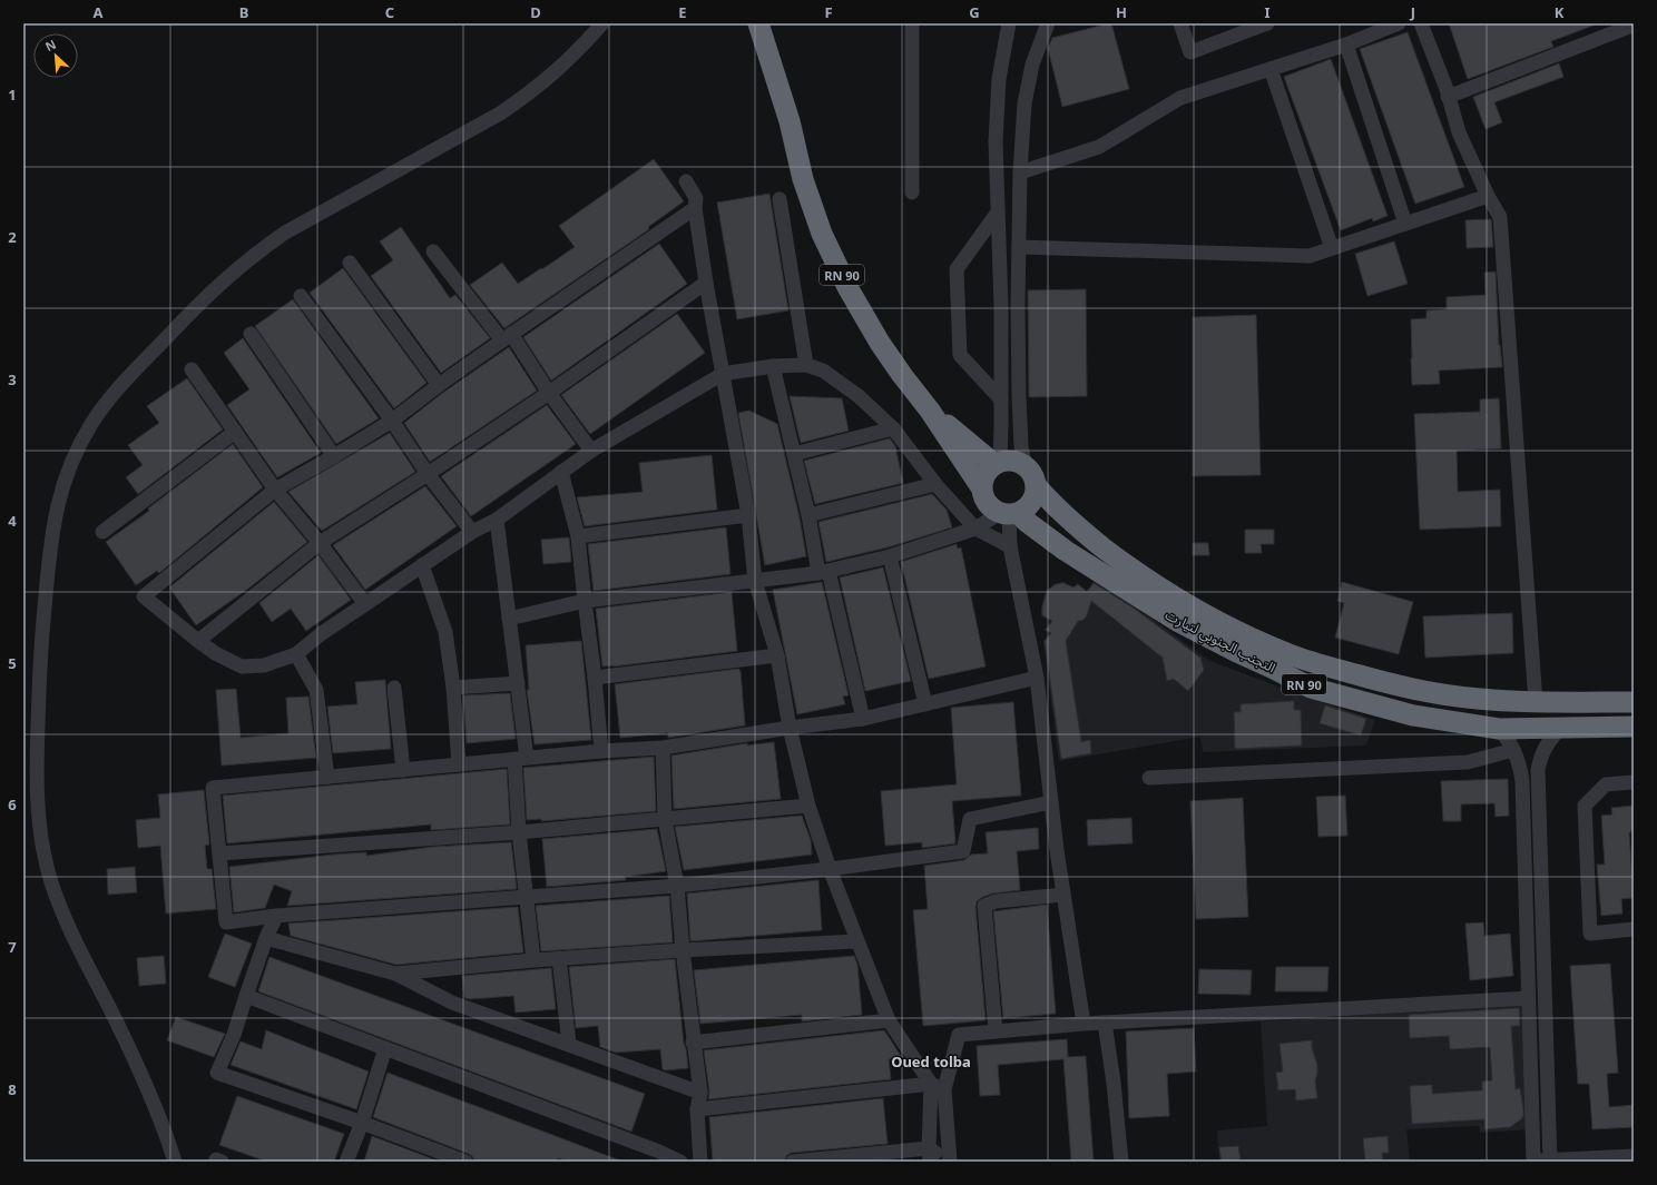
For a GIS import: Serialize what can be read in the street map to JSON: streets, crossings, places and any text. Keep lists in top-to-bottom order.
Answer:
{
  "streets": {
    "highway": ["RN 90", "التجنب الجنوبي لتيارت"]
  },
  "crossings": [
    ["RN 90", "التجنب الجنوبي لتيارت"]
  ],
  "districts": ["Oued tolba"],
  "north": "top left",
  "grid": {
    "columns": [
      "A",
      "B",
      "C",
      "D",
      "E",
      "F",
      "G",
      "H",
      "I",
      "J",
      "K"
    ],
    "rows": [
      "1",
      "2",
      "3",
      "4",
      "5",
      "6",
      "7",
      "8"
    ]
  }
}
